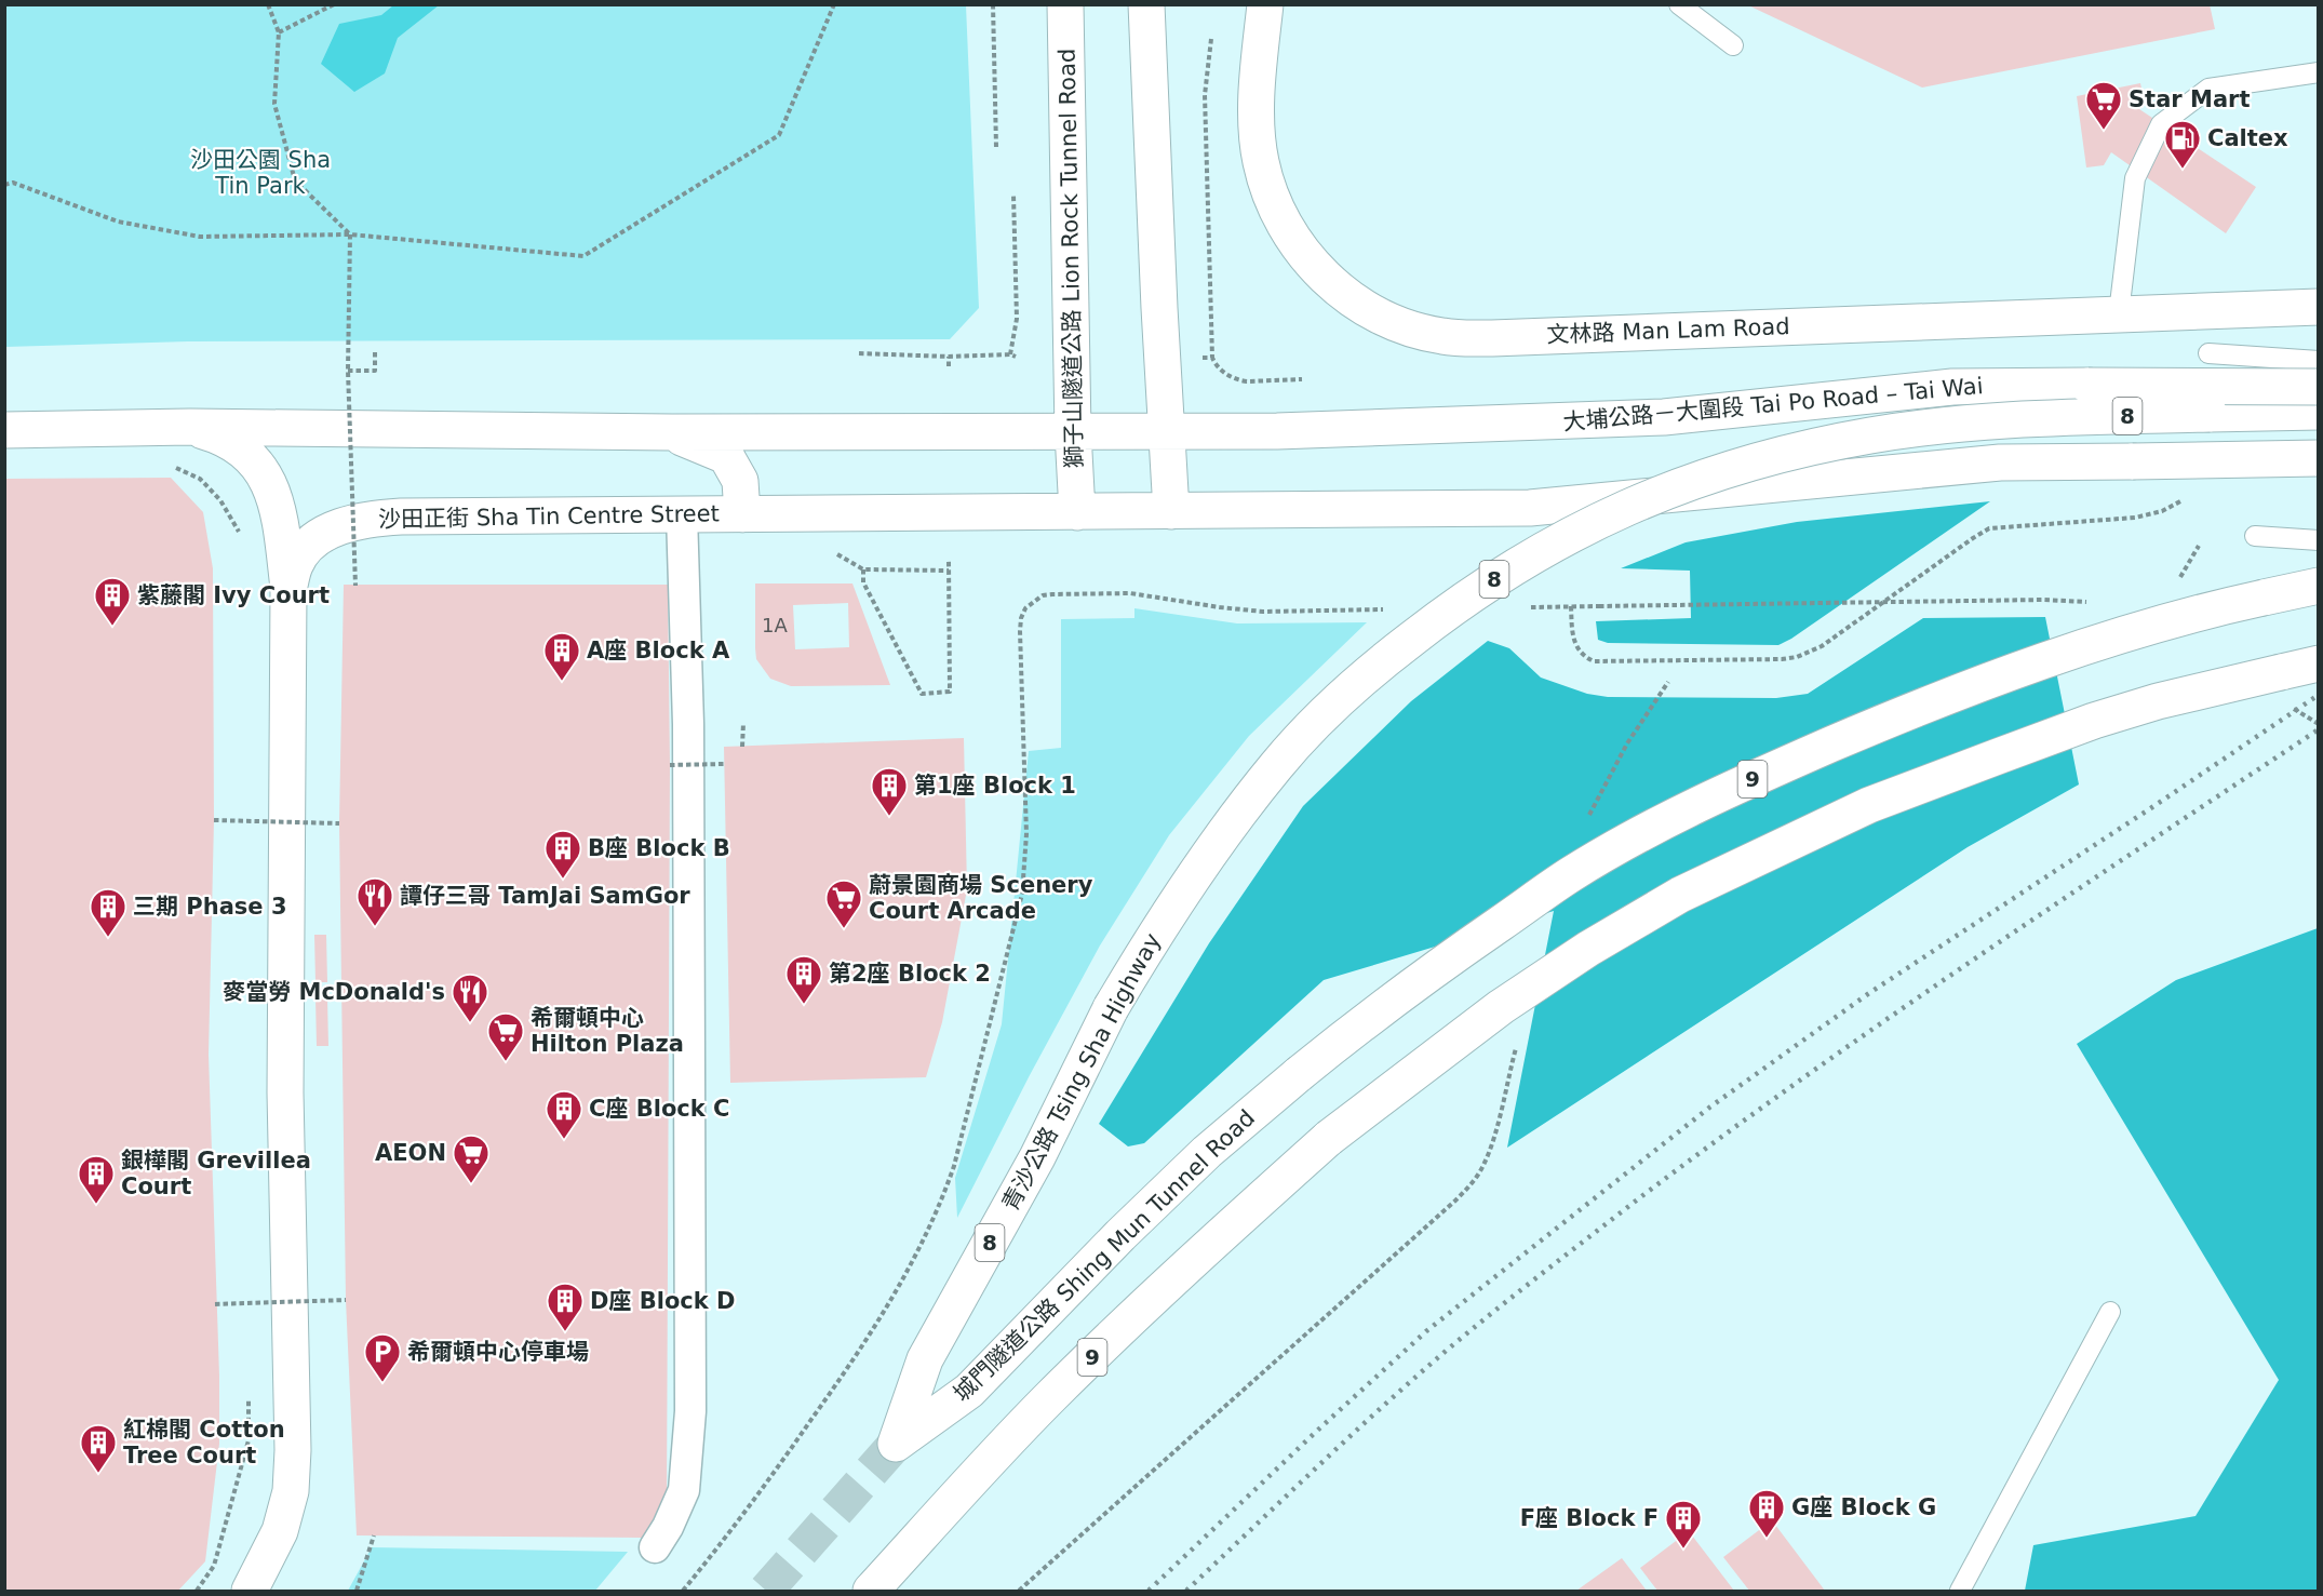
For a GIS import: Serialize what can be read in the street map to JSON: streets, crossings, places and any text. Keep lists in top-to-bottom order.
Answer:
{
  "streets": {
    "main road": [
      "獅子山隧道公路 Lion Rock Tunnel Road",
      "文林路 Man Lam Road",
      "大埔公路－大圍段 Tai Po Road – Tai Wai",
      "8",
      "沙田正街 Sha Tin Centre Street",
      "9",
      "青沙公路 Tsing Sha Highway",
      "城門隧道公路 Shing Mun Tunnel Road"
    ]
  },
  "crossings": [
    ["獅子山隧道公路 Lion Rock Tunnel Road", "大埔公路－大圍段 Tai Po Road – Tai Wai"],
    ["獅子山隧道公路 Lion Rock Tunnel Road", "沙田正街 Sha Tin Centre Street"],
    ["青沙公路 Tsing Sha Highway", "城門隧道公路 Shing Mun Tunnel Road"]
  ],
  "parks": ["沙田公園 Sha Tin Park"],
  "places": {
    "supermarket": [
      "Star Mart",
      "蔚景園商場 Scenery Court Arcade",
      "希爾頓中心 Hilton Plaza",
      "AEON"
    ],
    "fuel station": ["Caltex"],
    "building": [
      "紫藤閣 Ivy Court",
      "A座 Block A",
      "第1座 Block 1",
      "B座 Block B",
      "三期 Phase 3",
      "第2座 Block 2",
      "C座 Block C",
      "銀樺閣 Grevillea Court",
      "D座 Block D",
      "紅棉閣 Cotton Tree Court",
      "G座 Block G",
      "F座 Block F"
    ],
    "restaurant": ["譚仔三哥 TamJai SamGor", "麥當勞 McDonald's"],
    "parking": ["希爾頓中心停車場"]
  },
  "house_numbers": ["1A"]
}
